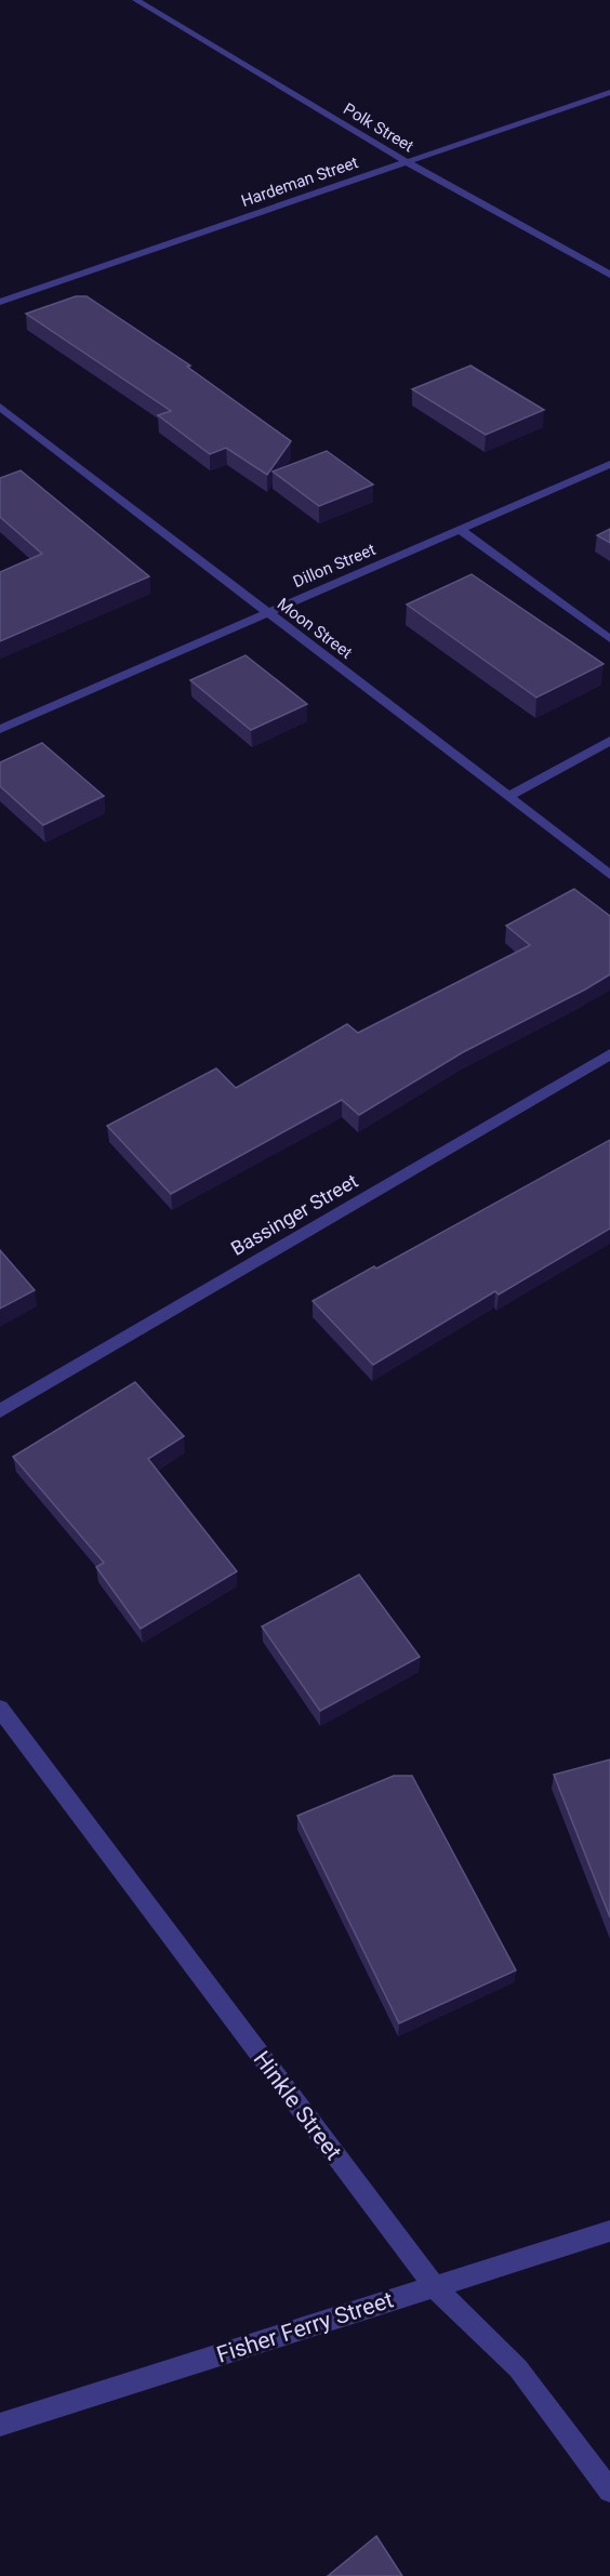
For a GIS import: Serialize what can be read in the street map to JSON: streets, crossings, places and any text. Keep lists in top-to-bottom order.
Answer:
{
  "streets": {
    "street": [
      "Polk Street",
      "Hardeman Street",
      "Dillon Street",
      "Moon Street",
      "Bassinger Street",
      "Hinkle Street",
      "Fisher Ferry Street"
    ]
  },
  "crossings": [
    ["Polk Street", "Hardeman Street"],
    ["Dillon Street", "Moon Street"],
    ["Hinkle Street", "Fisher Ferry Street"]
  ]
}
